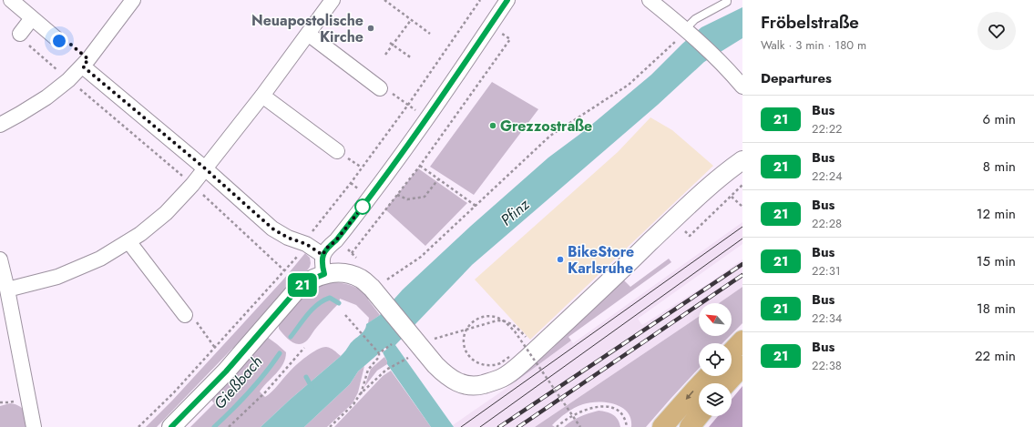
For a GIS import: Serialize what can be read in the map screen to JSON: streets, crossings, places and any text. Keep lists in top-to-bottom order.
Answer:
{
  "water": ["Pfinz", "Gießbach"],
  "places": ["Neuapostolische Kirche", "Grezzostraße", "BikeStore Karlsruhe"],
  "lines": ["bus line 21"],
  "north": "top left",
  "page": {
    "on_map": "21",
    "heading": [
      ["Fröbelstraße", "Walk · 3 min · 180 m"],
      "Departures"
    ],
    "list": [
      {
        "mark": "21",
        "name": "Bus",
        "note": "22:22",
        "value": "6 min"
      },
      {
        "mark": "21",
        "name": "Bus",
        "note": "22:24",
        "value": "8 min"
      },
      {
        "mark": "21",
        "name": "Bus",
        "note": "22:28",
        "value": "12 min"
      },
      {
        "mark": "21",
        "name": "Bus",
        "note": "22:31",
        "value": "15 min"
      },
      {
        "mark": "21",
        "name": "Bus",
        "note": "22:34",
        "value": "18 min"
      },
      {
        "mark": "21",
        "name": "Bus",
        "note": "22:38",
        "value": "22 min"
      }
    ]
  }
}
